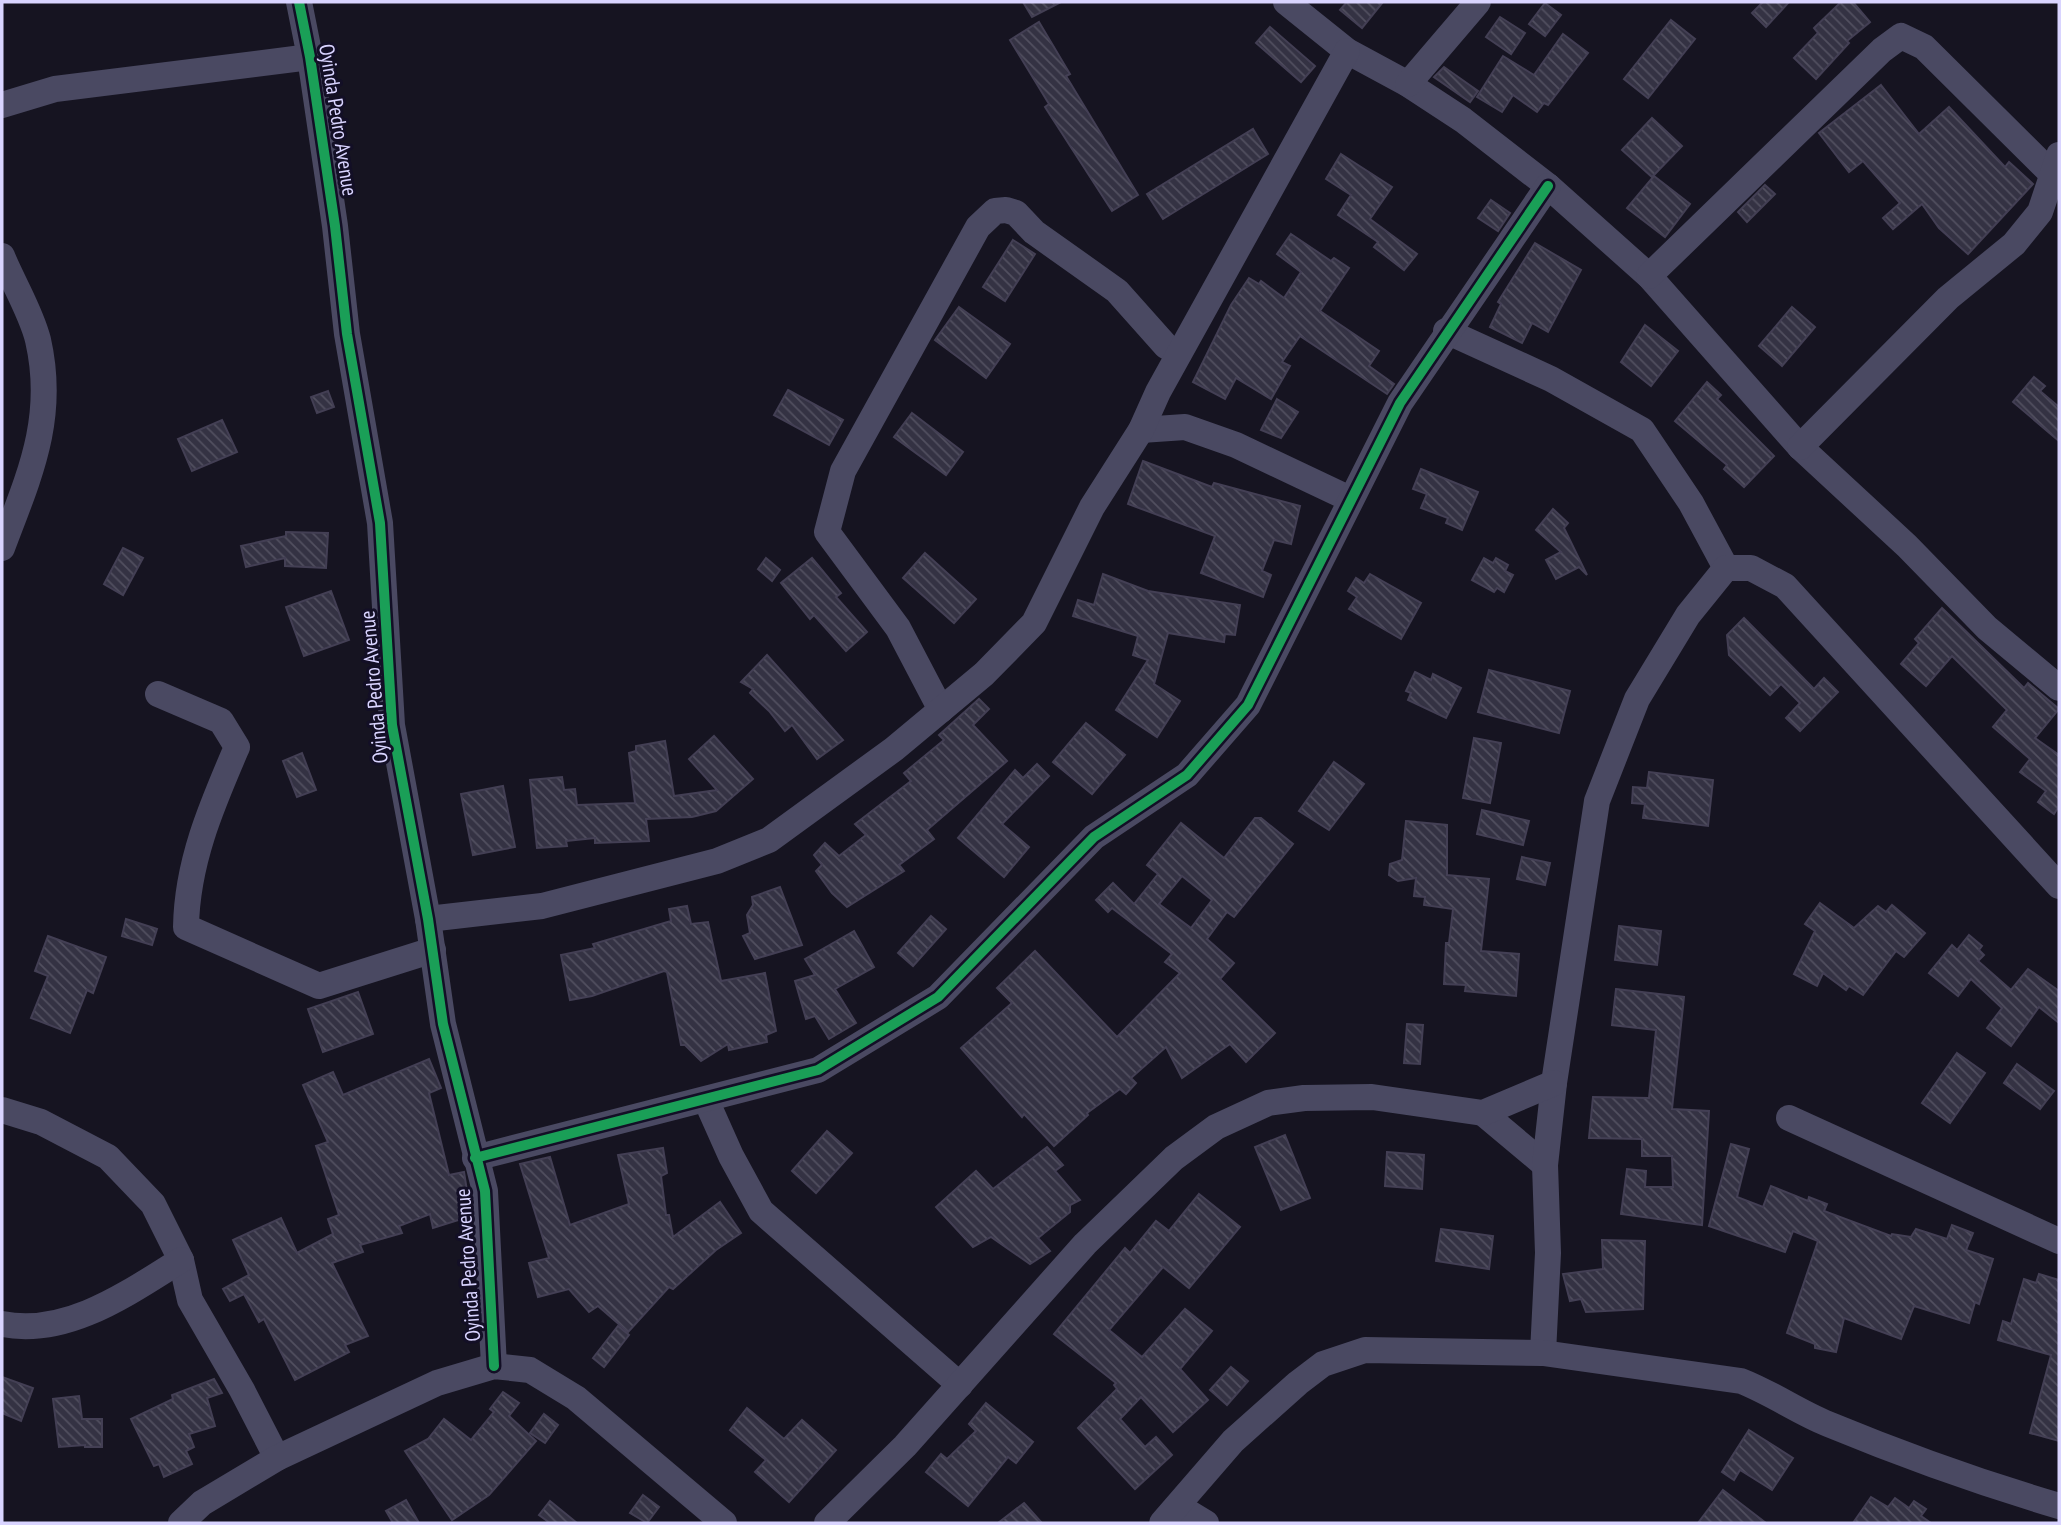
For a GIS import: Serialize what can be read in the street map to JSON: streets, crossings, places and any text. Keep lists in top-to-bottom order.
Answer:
{
  "streets": {
    "street": ["Oyinda Pedro Avenue"]
  }
}
